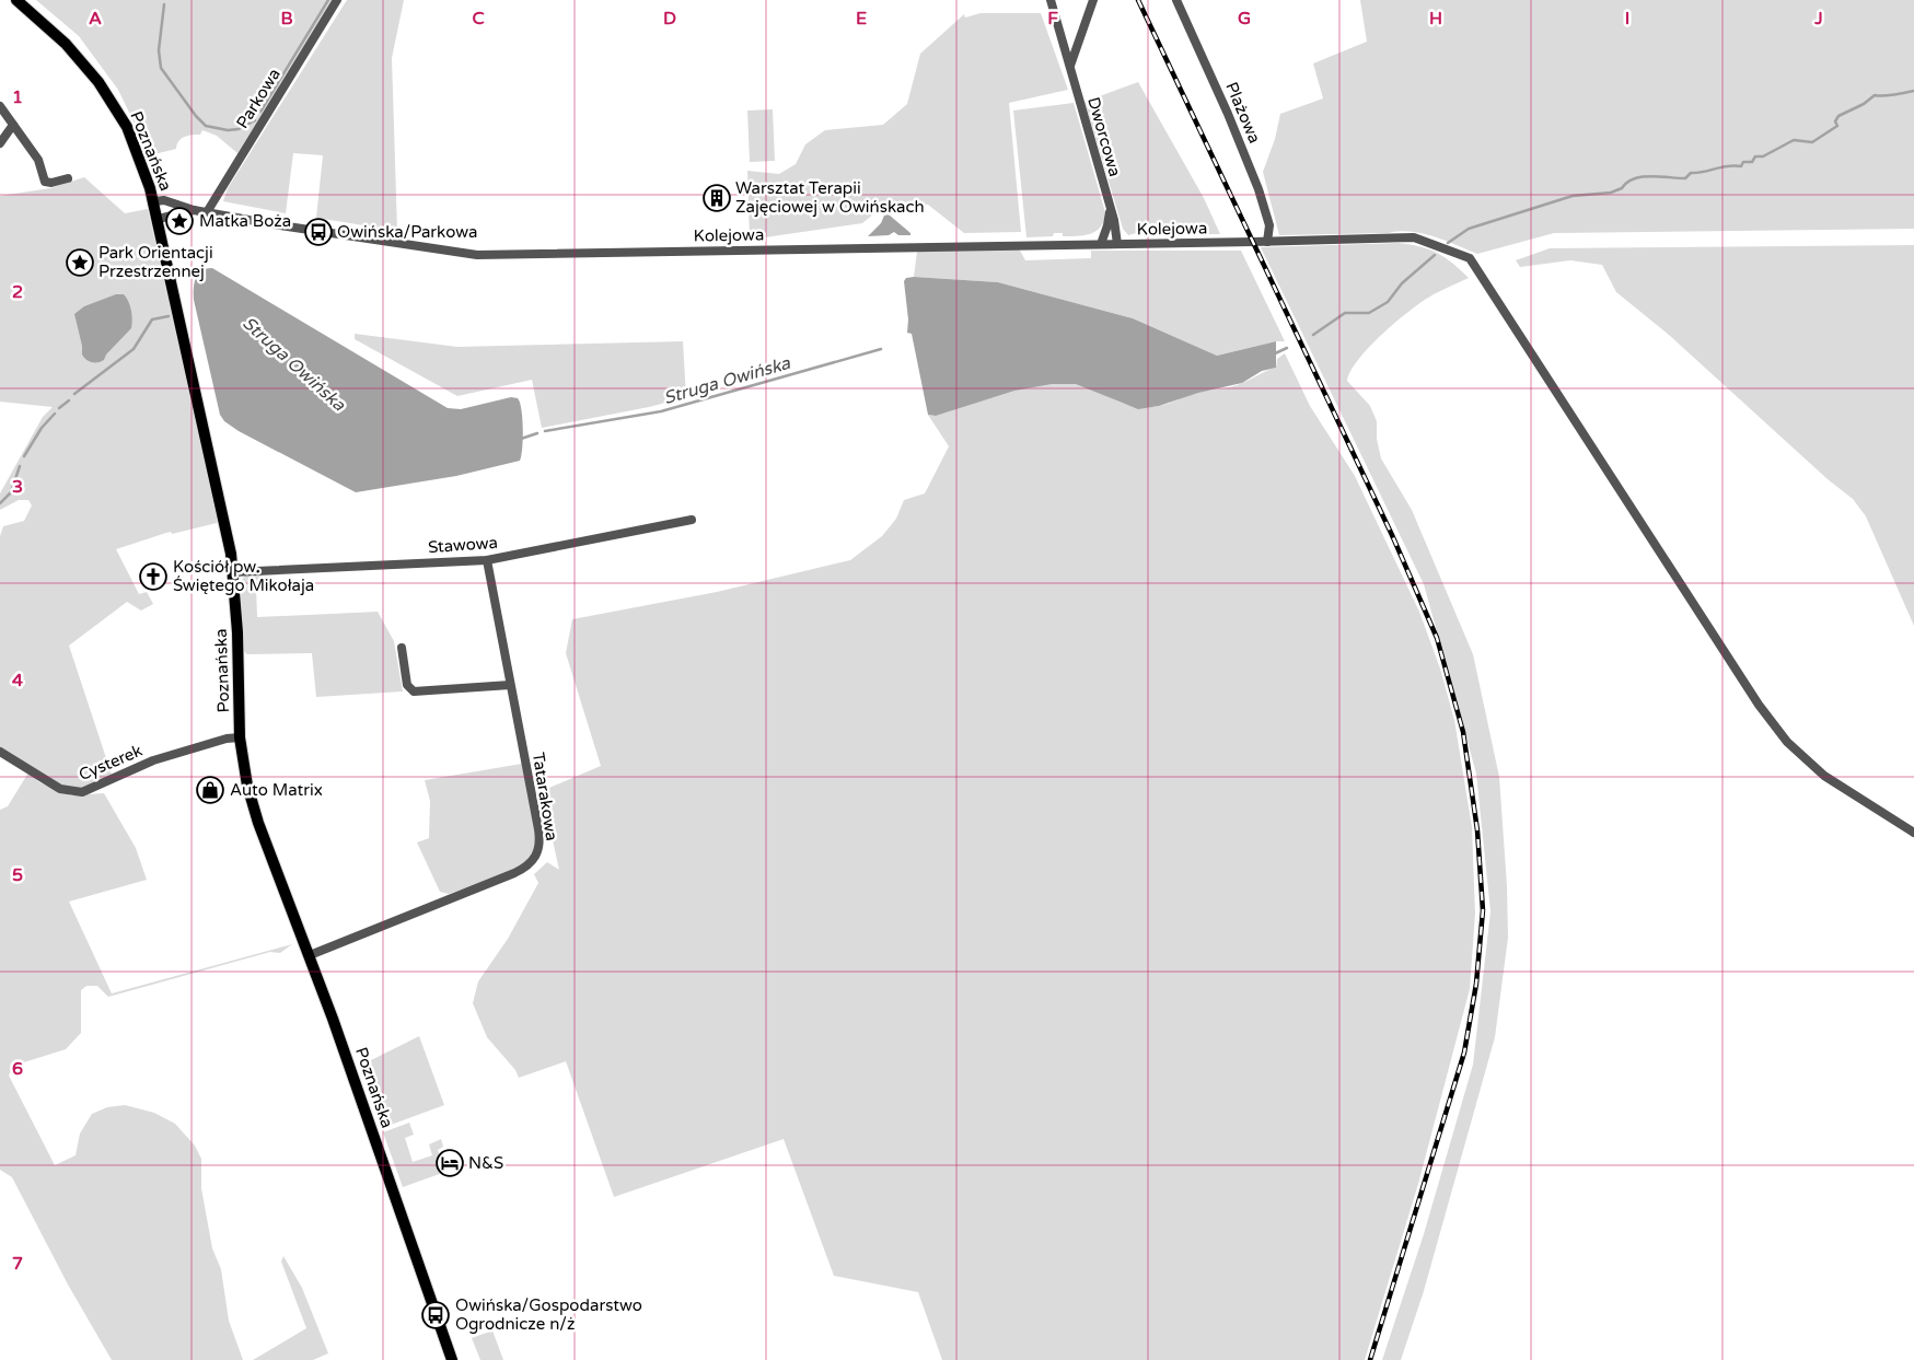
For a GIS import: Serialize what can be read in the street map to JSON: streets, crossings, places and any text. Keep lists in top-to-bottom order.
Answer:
{
  "streets": {
    "main road": ["Poznańska"],
    "street": [
      "Parkowa",
      "Plażowa",
      "Dworcowa",
      "Kolejowa",
      "Stawowa",
      "Cysterek",
      "Tatarakowa"
    ]
  },
  "crossings": [
    ["Parkowa", "Kolejowa"],
    ["Plażowa", "Kolejowa"],
    ["Dworcowa", "Kolejowa"],
    ["Poznańska", "Kolejowa"],
    ["Poznańska", "Stawowa"],
    ["Poznańska", "Cysterek"],
    ["Poznańska", "Tatarakowa"],
    ["Stawowa", "Tatarakowa"]
  ],
  "water": ["Struga Owińska"],
  "places": {
    "building": ["Warsztat Terapii Zajęciowej w Owińskach"],
    "place": ["Matka Boża", "Park Orientacji Przestrzennej"],
    "bus stop": ["Owińska/Parkowa", "Owińska/Gospodarstwo Ogrodnicze n/ż"],
    "church": ["Kościół pw. Świętego Mikołaja"],
    "shop": ["Auto Matrix"],
    "hotel": ["N&S"]
  },
  "grid": {
    "columns": [
      "A",
      "B",
      "C",
      "D",
      "E",
      "F",
      "G",
      "H",
      "I",
      "J"
    ],
    "rows": [
      "1",
      "2",
      "3",
      "4",
      "5",
      "6",
      "7"
    ]
  }
}
